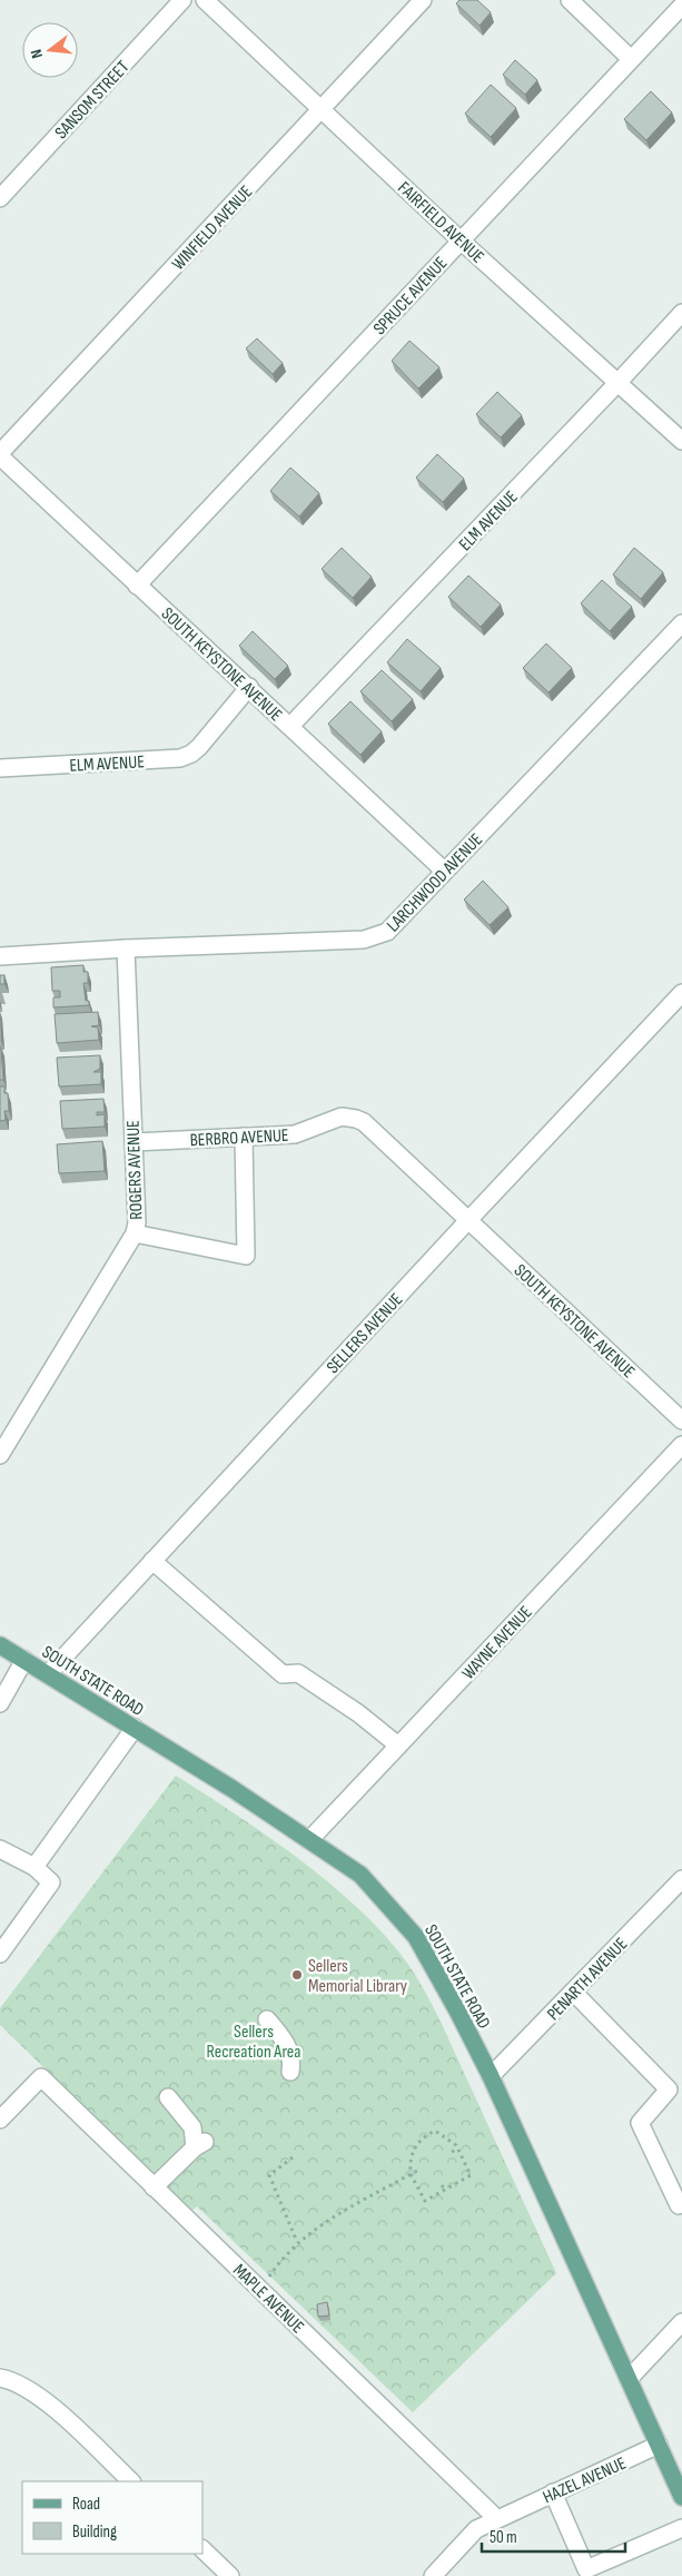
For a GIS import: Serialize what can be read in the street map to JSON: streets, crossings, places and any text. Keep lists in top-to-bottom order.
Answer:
{
  "streets": {
    "main road": ["SOUTH STATE ROAD"],
    "street": [
      "SANSOM STREET",
      "FAIRFIELD AVENUE",
      "WINFIELD AVENUE",
      "SPRUCE AVENUE",
      "ELM AVENUE",
      "SOUTH KEYSTONE AVENUE",
      "LARCHWOOD AVENUE",
      "BERBRO AVENUE",
      "ROGERS AVENUE",
      "SELLERS AVENUE",
      "WAYNE AVENUE",
      "PENARTH AVENUE",
      "MAPLE AVENUE",
      "HAZEL AVENUE"
    ]
  },
  "crossings": [
    ["FAIRFIELD AVENUE", "WINFIELD AVENUE"],
    ["FAIRFIELD AVENUE", "SPRUCE AVENUE"],
    ["FAIRFIELD AVENUE", "ELM AVENUE"],
    ["WINFIELD AVENUE", "SOUTH KEYSTONE AVENUE"],
    ["SPRUCE AVENUE", "SOUTH KEYSTONE AVENUE"],
    ["ELM AVENUE", "SOUTH KEYSTONE AVENUE"],
    ["SOUTH KEYSTONE AVENUE", "LARCHWOOD AVENUE"],
    ["SOUTH KEYSTONE AVENUE", "BERBRO AVENUE"],
    ["SOUTH KEYSTONE AVENUE", "SELLERS AVENUE"],
    ["LARCHWOOD AVENUE", "ROGERS AVENUE"],
    ["BERBRO AVENUE", "ROGERS AVENUE"],
    ["BERBRO AVENUE", "SELLERS AVENUE"],
    ["SELLERS AVENUE", "SOUTH STATE ROAD"],
    ["WAYNE AVENUE", "SOUTH STATE ROAD"],
    ["SOUTH STATE ROAD", "PENARTH AVENUE"],
    ["SOUTH STATE ROAD", "HAZEL AVENUE"],
    ["MAPLE AVENUE", "HAZEL AVENUE"]
  ],
  "parks": ["Sellers Recreation Area"],
  "places": ["Sellers Memorial Library"],
  "legend": ["Road", "Building"],
  "scale_bar": "50 m",
  "north": "left"
}
